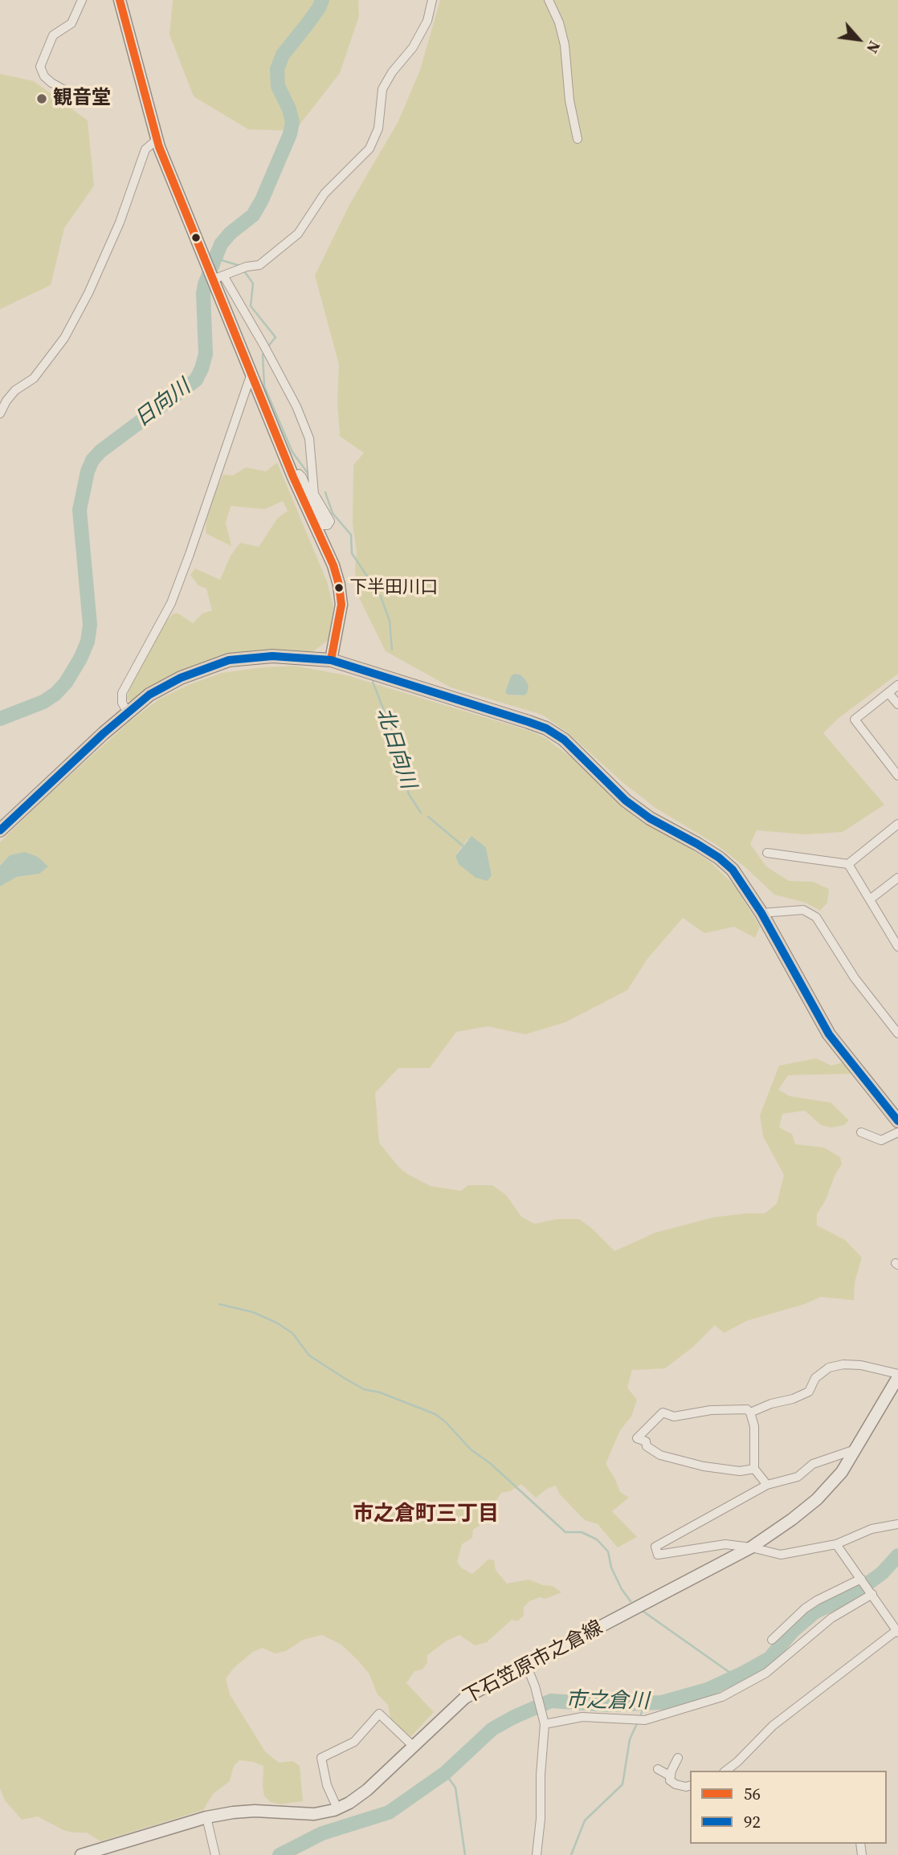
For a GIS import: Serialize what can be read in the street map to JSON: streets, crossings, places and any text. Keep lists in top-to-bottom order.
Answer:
{
  "streets": {
    "main road": ["下石笠原市之倉線"]
  },
  "districts": ["市之倉町三丁目"],
  "water": ["日向川", "北日向川", "市之倉川"],
  "places": ["観音堂", "下半田川口"],
  "lines": ["transit line 56", "transit line 92"],
  "legend": ["56", "92"],
  "north": "bottom right"
}
